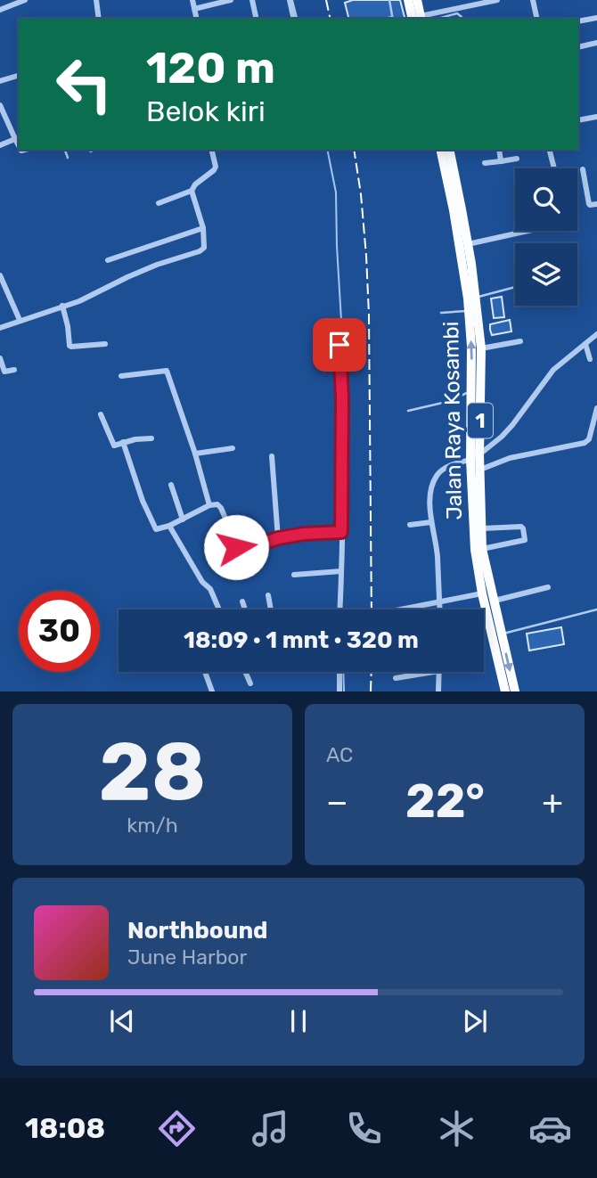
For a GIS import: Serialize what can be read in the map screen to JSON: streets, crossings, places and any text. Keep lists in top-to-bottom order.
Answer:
{
  "streets": {
    "highway": ["Jalan Raya Kosambi", "1"]
  },
  "page": {
    "turn": ["120 m", "Belok kiri"],
    "limit": "30",
    "trip": "18:09 · 1 mnt · 320 m",
    "tile": [
      ["28", "km/h"],
      "AC"
    ],
    "heat": ["−", "22°", "+"],
    "song": ["Northbound", "June Harbor"],
    "tabs": "18:08"
  }
}
